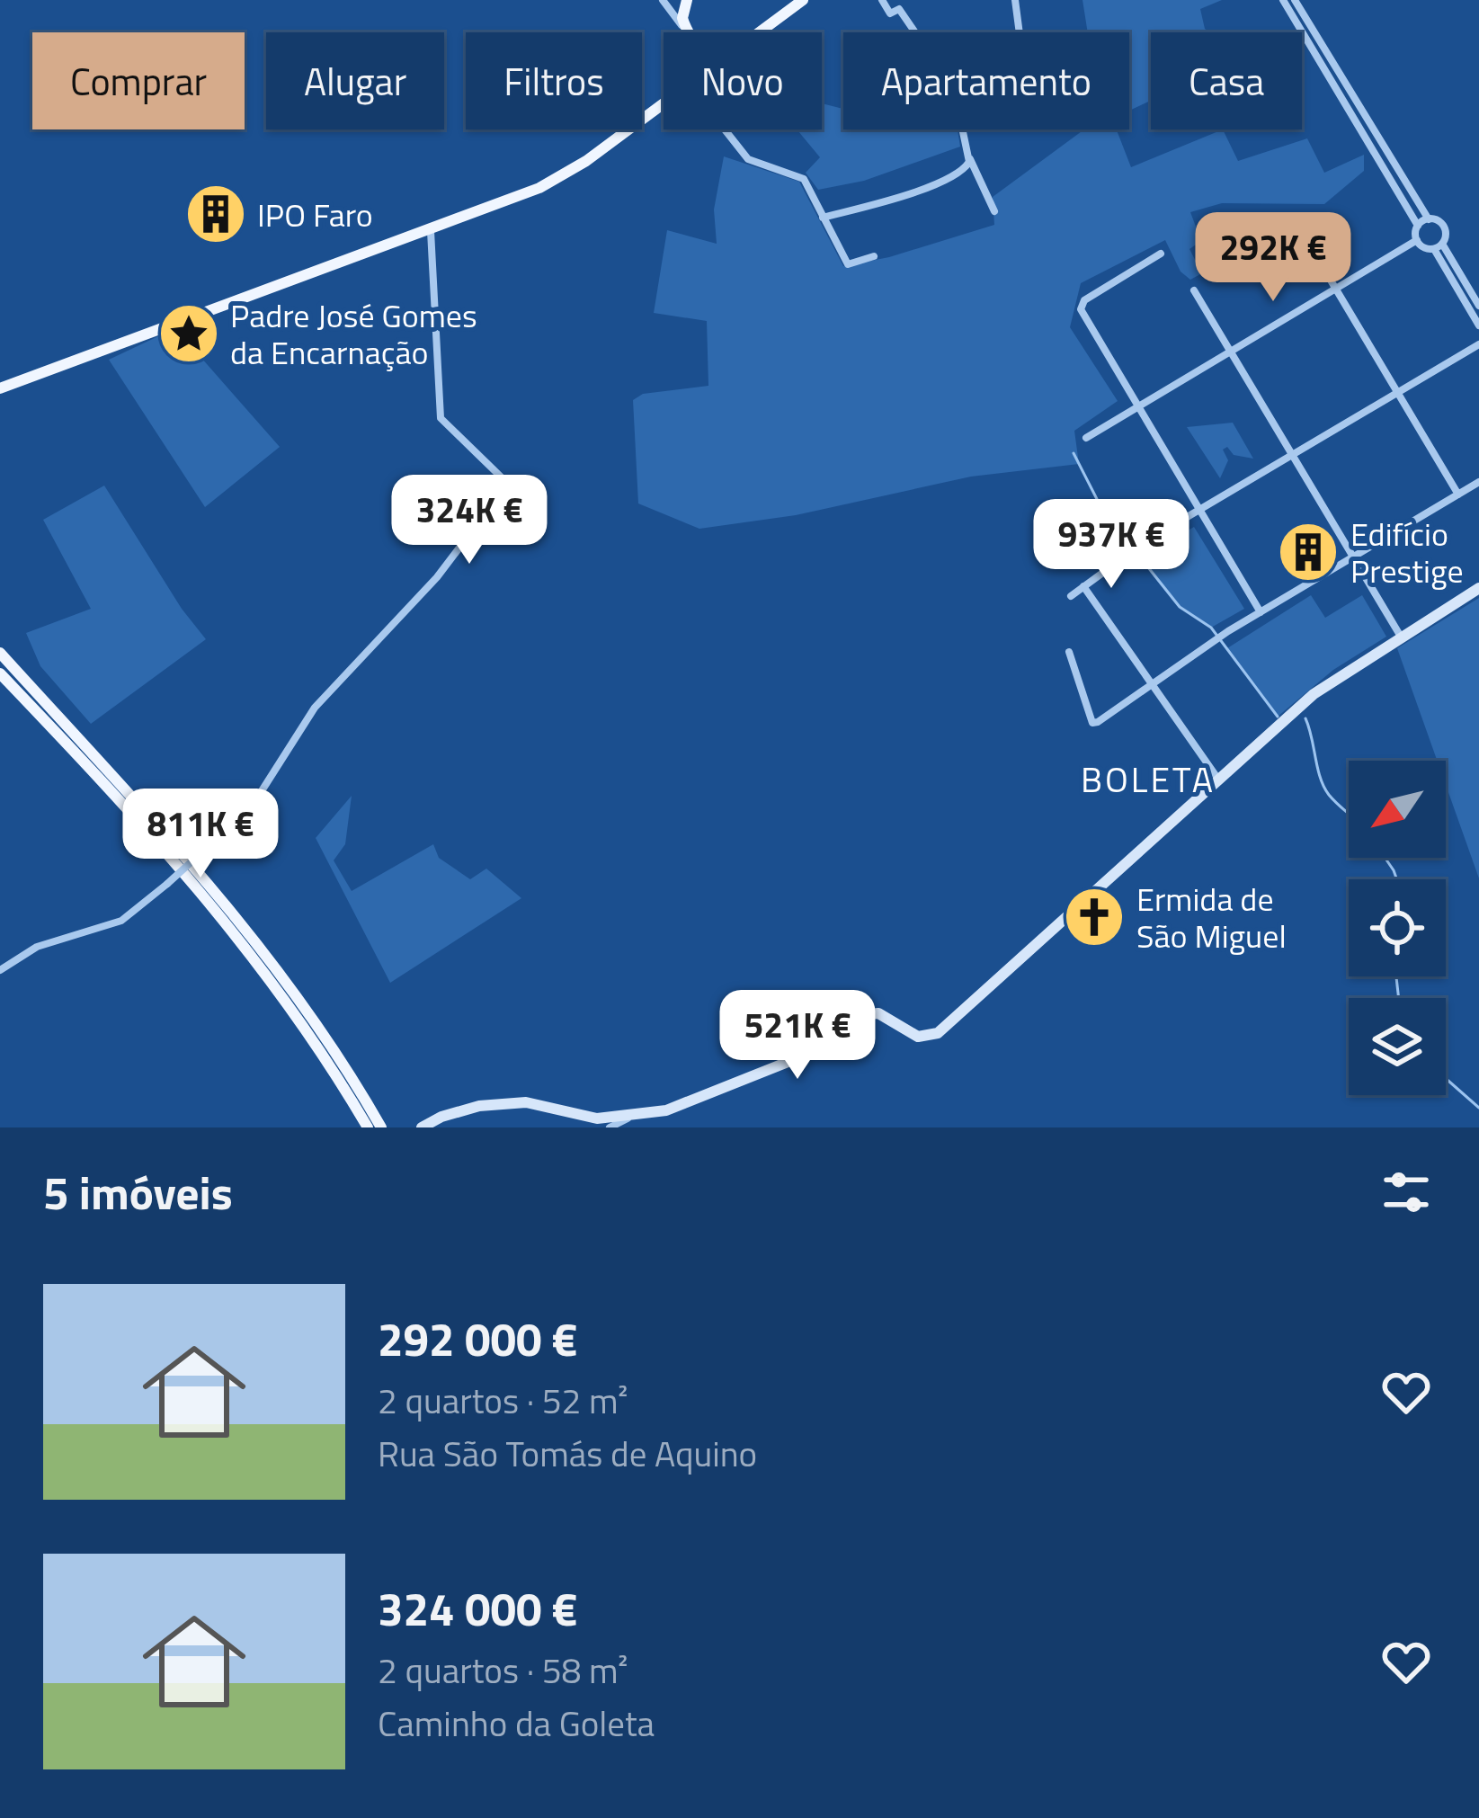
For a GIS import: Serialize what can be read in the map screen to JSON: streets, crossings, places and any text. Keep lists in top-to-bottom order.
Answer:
{
  "districts": ["BOLETA"],
  "places": {
    "building": ["IPO Faro", "Edifício Prestige"],
    "place": ["Padre José Gomes da Encarnação"],
    "church": ["Ermida de São Miguel"]
  },
  "north": "bottom left",
  "page": {
    "chip": [
      "Comprar",
      "Alugar",
      "Filtros",
      "Novo",
      "Apartamento",
      "Casa"
    ],
    "price": [
      "292K €",
      "324K €",
      "937K €",
      "811K €",
      "521K €"
    ],
    "heading": "5 imóveis",
    "list": [
      {
        "name": "292 000 €",
        "note": "2 quartos · 52 m² · Rua São Tomás de Aquino"
      },
      {
        "name": "324 000 €",
        "note": "2 quartos · 58 m² · Caminho da Goleta"
      }
    ]
  }
}
